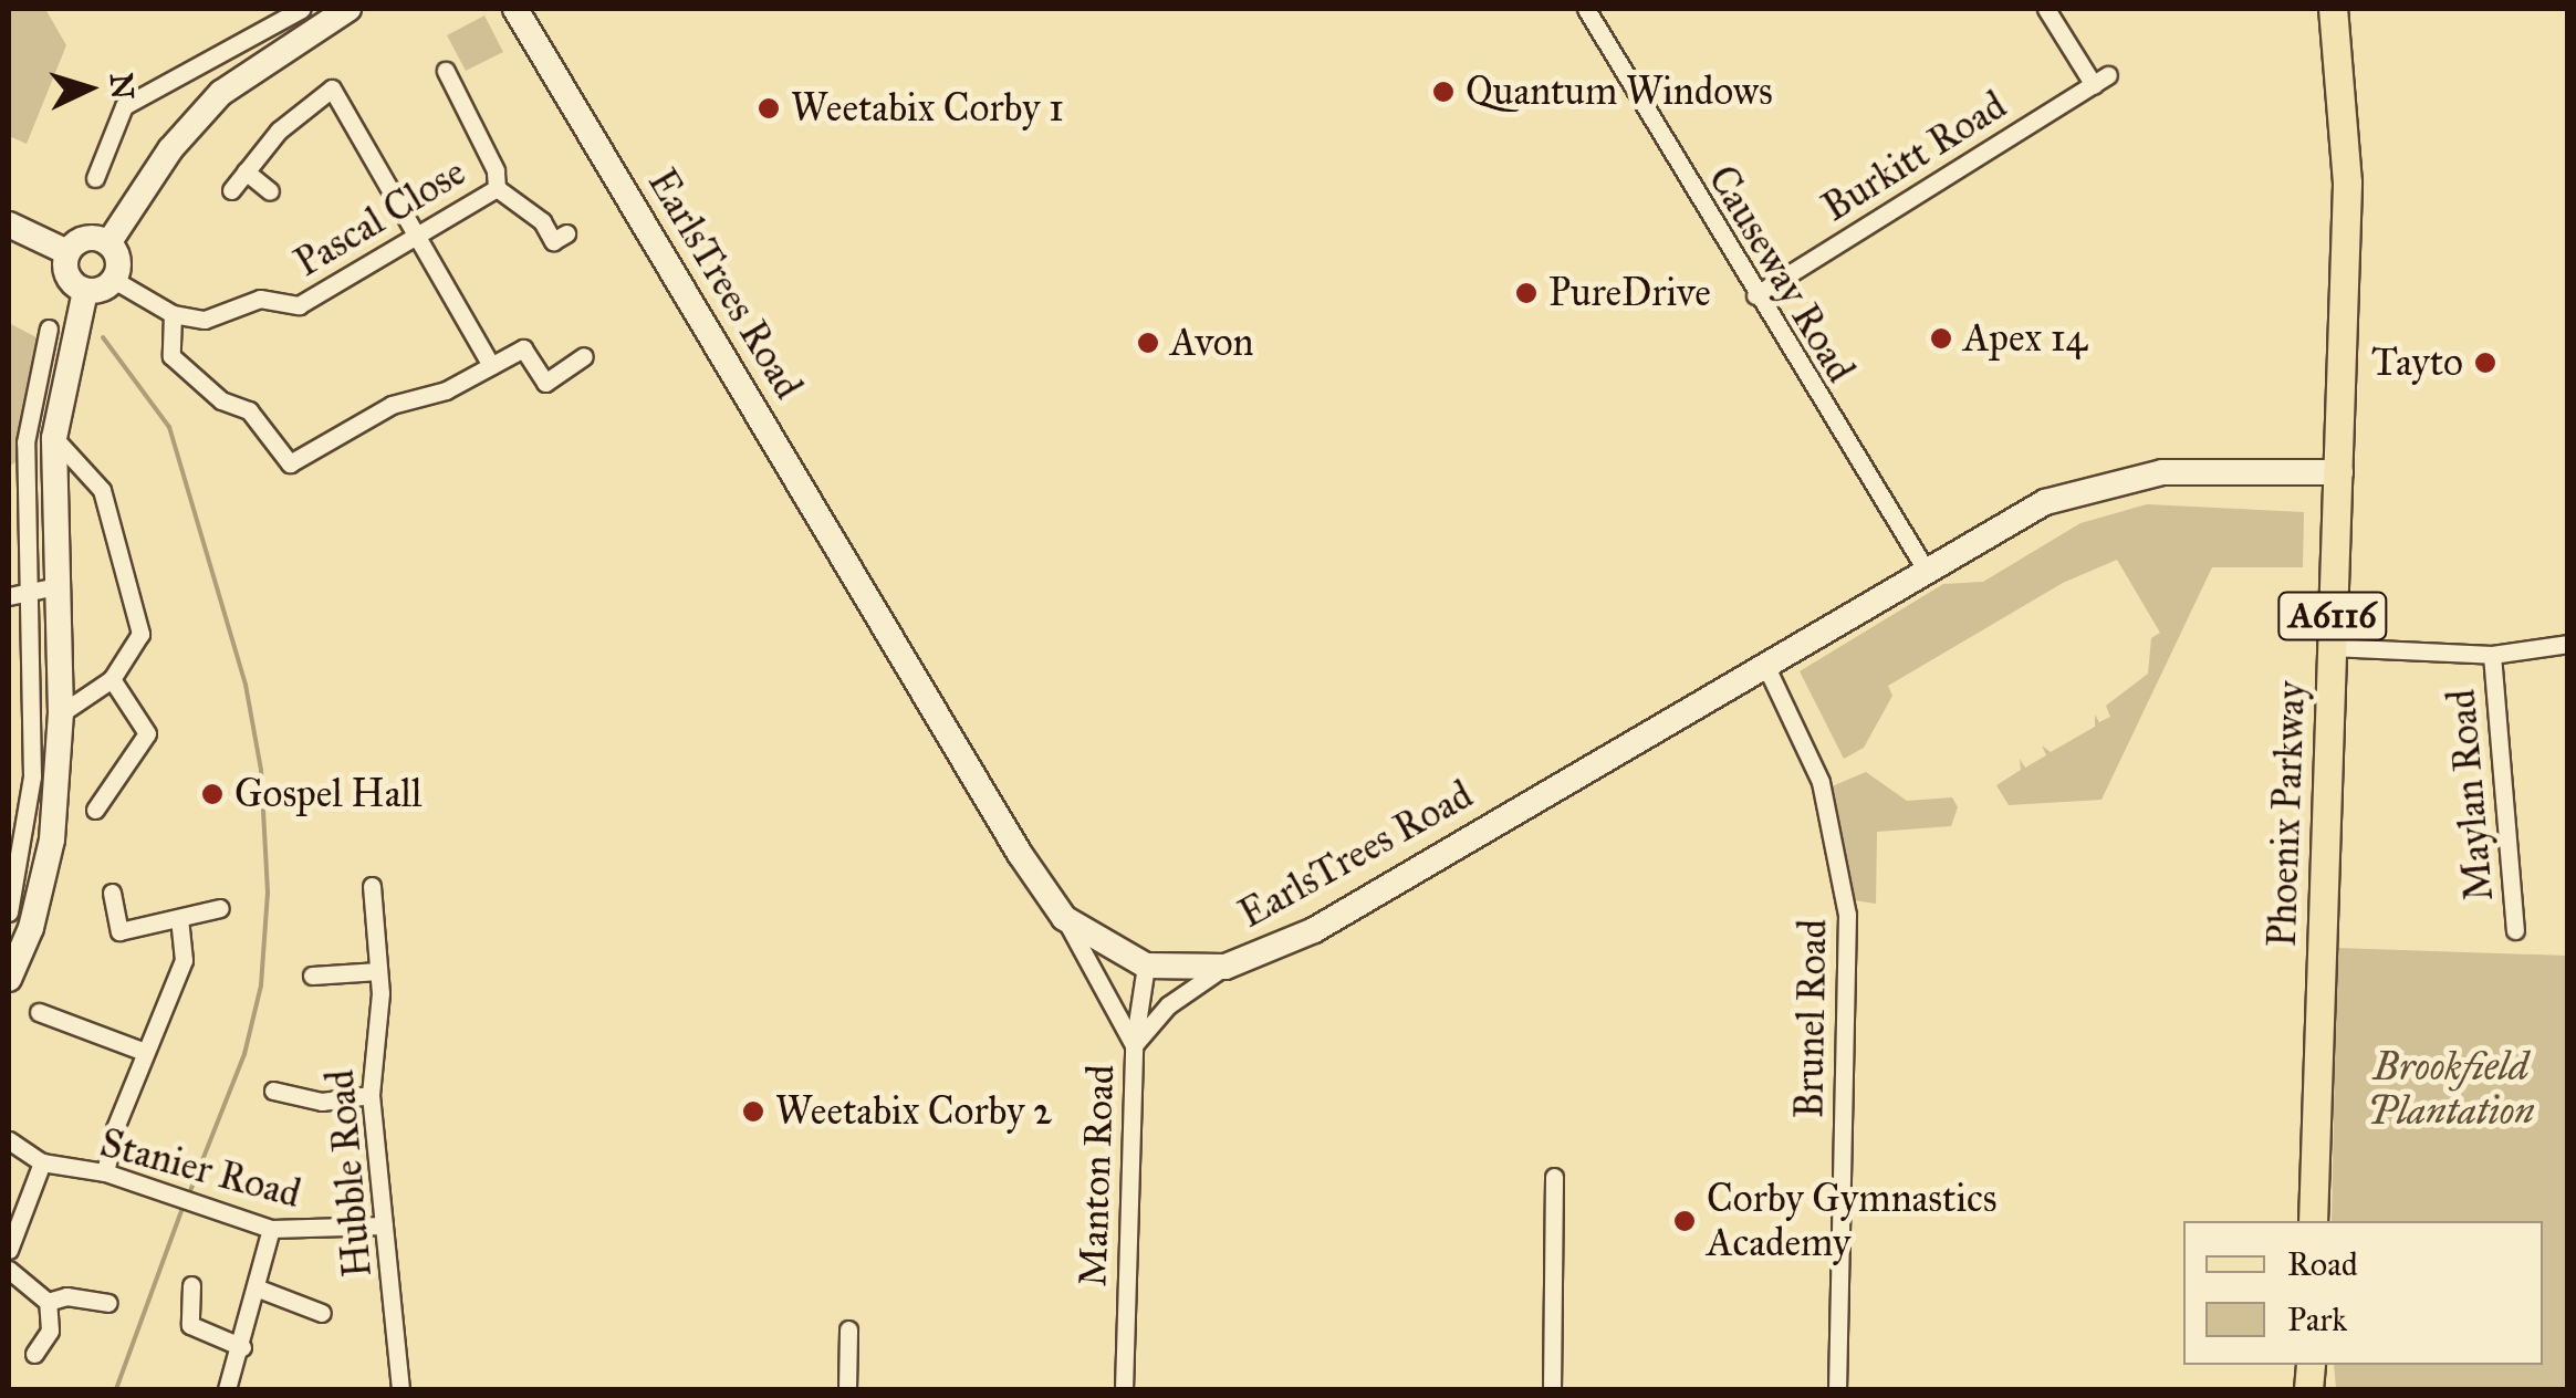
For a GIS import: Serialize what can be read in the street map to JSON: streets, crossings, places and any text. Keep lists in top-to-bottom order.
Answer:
{
  "streets": {
    "main road": ["A6116", "Phoenix Parkway"],
    "street": [
      "Burkitt Road",
      "Pascal Close",
      "Causeway Road",
      "EarlsTrees Road",
      "Maylan Road",
      "Brunel Road",
      "Stanier Road",
      "Hubble Road",
      "Manton Road"
    ]
  },
  "crossings": [
    ["Burkitt Road", "Causeway Road"],
    ["Causeway Road", "EarlsTrees Road"],
    ["EarlsTrees Road", "Phoenix Parkway"],
    ["EarlsTrees Road", "Brunel Road"],
    ["EarlsTrees Road", "Manton Road"],
    ["Stanier Road", "Hubble Road"]
  ],
  "parks": ["Brookfield Plantation"],
  "places": [
    "Quantum Windows",
    "Weetabix Corby 1",
    "PureDrive",
    "Apex 14",
    "Avon",
    "Tayto",
    "Gospel Hall",
    "Weetabix Corby 2",
    "Corby Gymnastics Academy"
  ],
  "legend": ["Road", "Park"],
  "north": "right"
}
